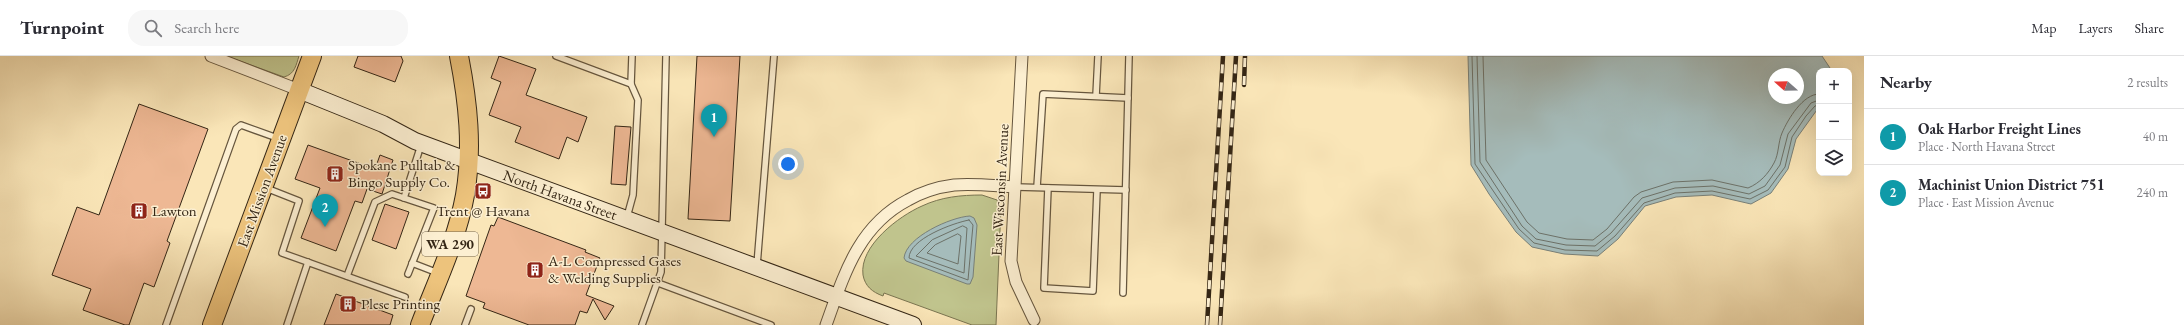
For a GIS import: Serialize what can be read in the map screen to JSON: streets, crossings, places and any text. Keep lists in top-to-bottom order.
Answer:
{
  "streets": {
    "main road": ["East Mission Avenue", "WA 290"],
    "street": ["East Wisconsin Avenue", "North Havana Street"]
  },
  "crossings": [
    ["East Mission Avenue", "North Havana Street"],
    ["North Havana Street", "WA 290"]
  ],
  "places": {
    "building": [
      "Spokane Pulltab & Bingo Supply Co.",
      "Lawton",
      "A-L Compressed Gases & Welding Supplies",
      "Plese Printing"
    ],
    "bus stop": ["Trent @ Havana"]
  },
  "north": "left",
  "page": {
    "header": "Turnpoint",
    "search": "Search here",
    "nav": ["Map", "Layers", "Share"],
    "heading": ["Nearby", "2 results"],
    "map_buttons": ["+", "−"],
    "pins": ["1", "2"],
    "list": [
      {
        "mark": "1",
        "name": "Oak Harbor Freight Lines",
        "note": "Place · North Havana Street",
        "value": "40 m"
      },
      {
        "mark": "2",
        "name": "Machinist Union District 751",
        "note": "Place · East Mission Avenue",
        "value": "240 m"
      }
    ]
  }
}
